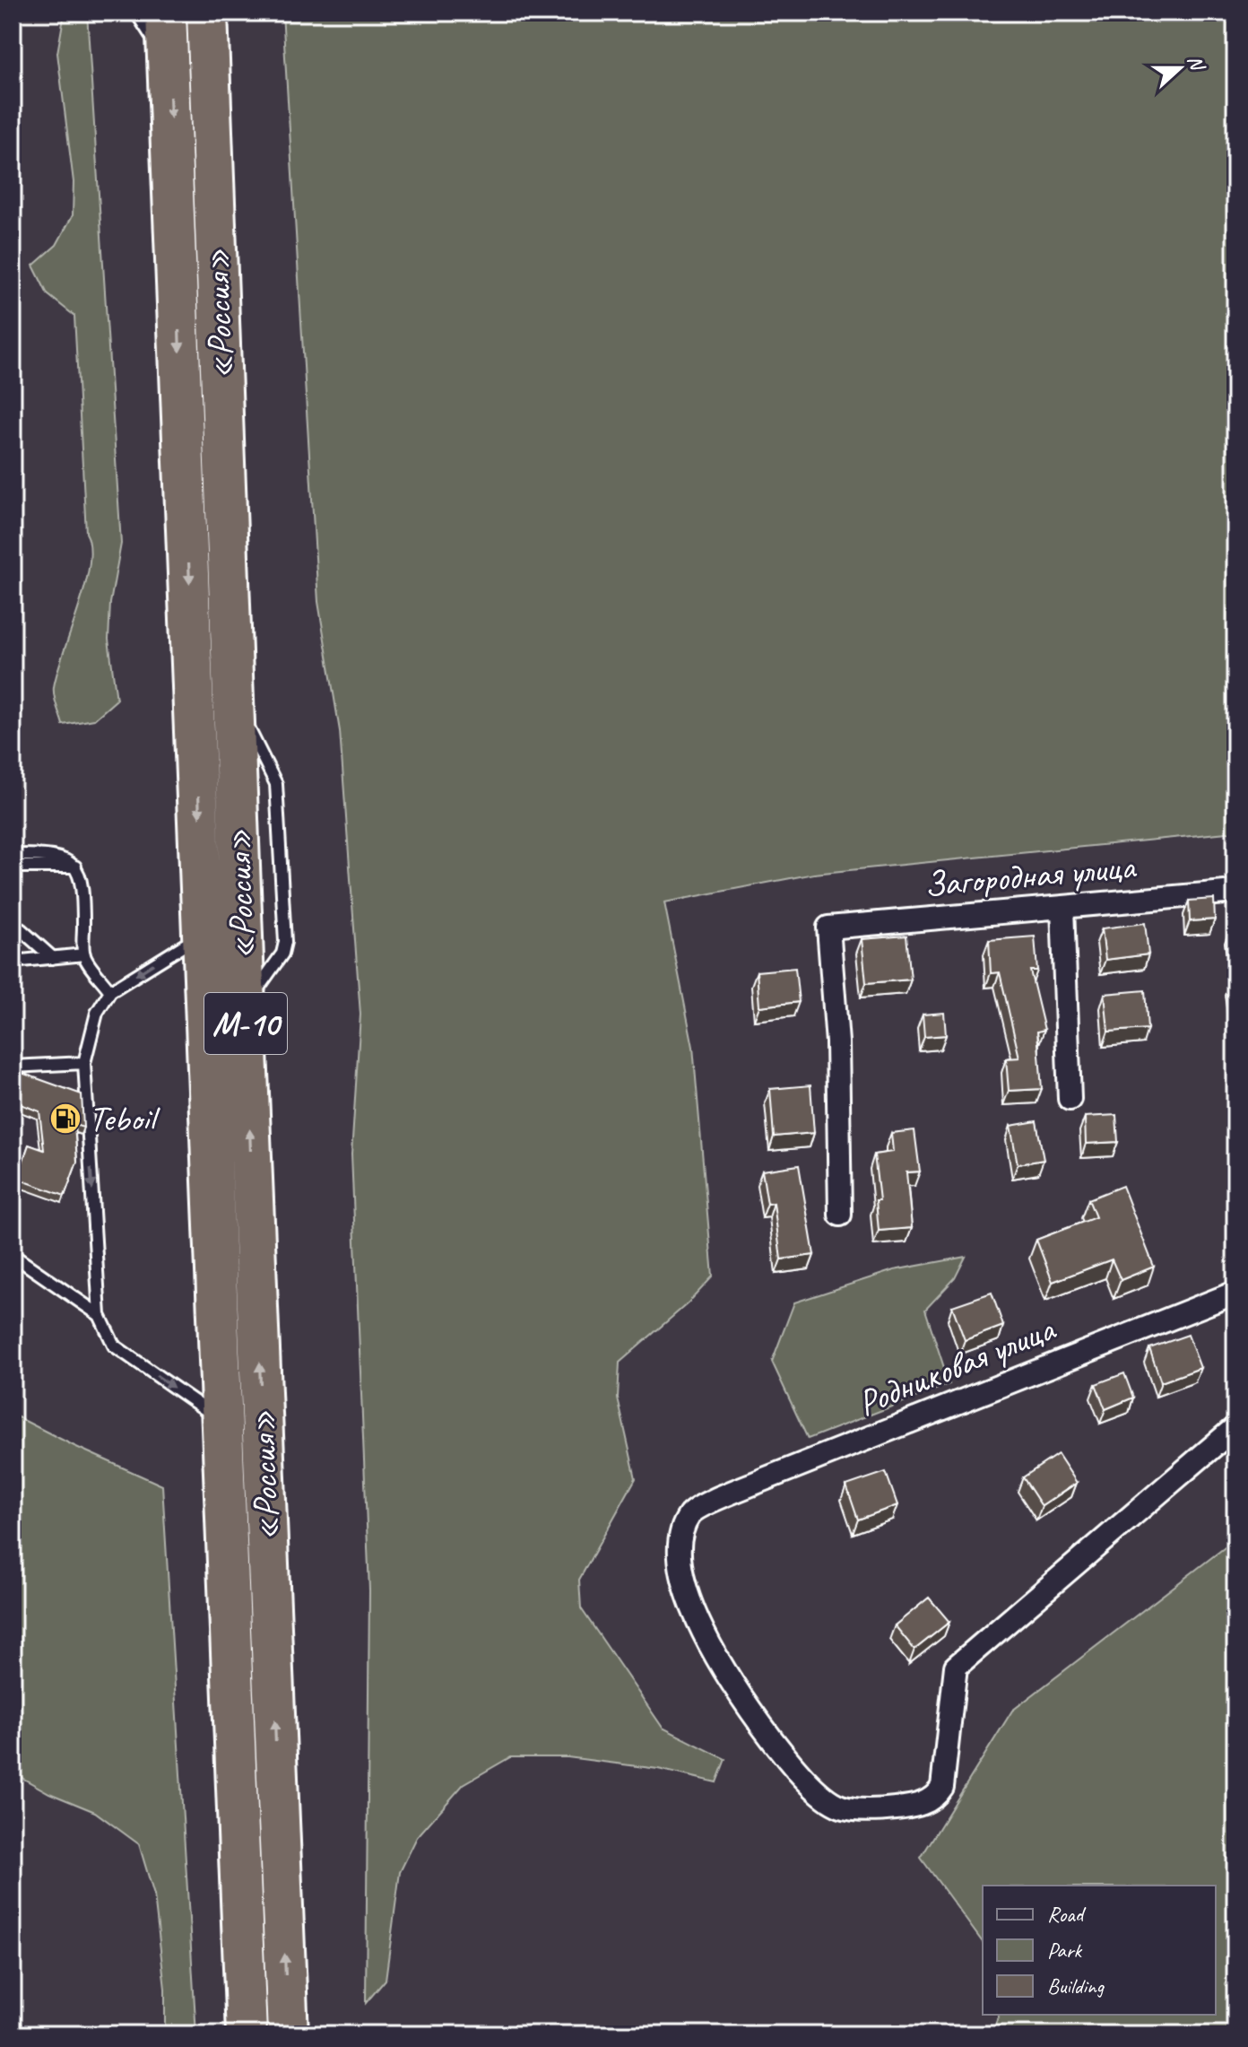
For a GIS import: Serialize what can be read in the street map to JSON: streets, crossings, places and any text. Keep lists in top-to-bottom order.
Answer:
{
  "streets": {
    "highway": ["«Россия»", "М-10"],
    "street": ["Загородная улица", "Родниковая улица"]
  },
  "places": {
    "fuel station": ["Teboil"]
  },
  "legend": ["Road", "Park", "Building"],
  "north": "right"
}
